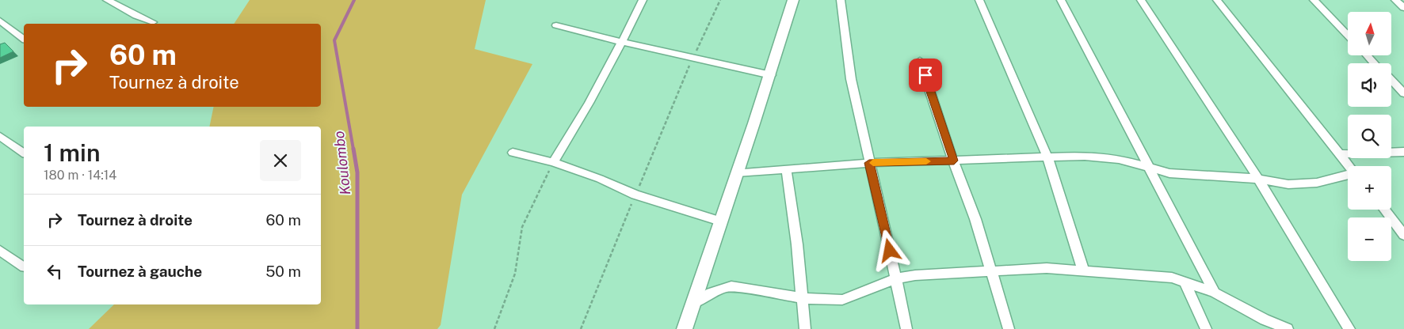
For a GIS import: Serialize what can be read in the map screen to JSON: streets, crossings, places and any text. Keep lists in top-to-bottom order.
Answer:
{
  "water": ["Koulombo"],
  "north": "top",
  "page": {
    "map_buttons": ["+", "−"],
    "turn": ["60 m", "Tournez à droite"],
    "heading": ["1 min", "180 m · 14:14"],
    "list": [
      {
        "name": "Tournez à droite",
        "value": "60 m"
      },
      {
        "name": "Tournez à gauche",
        "value": "50 m"
      }
    ]
  }
}
